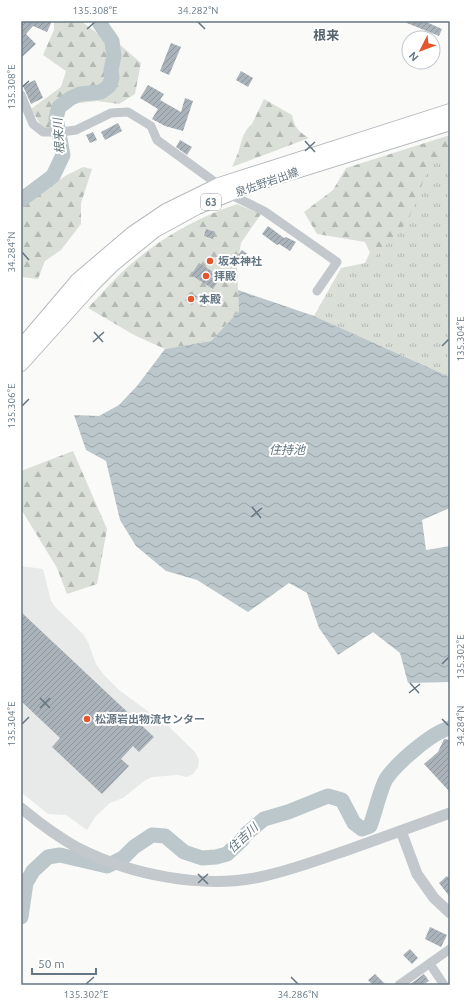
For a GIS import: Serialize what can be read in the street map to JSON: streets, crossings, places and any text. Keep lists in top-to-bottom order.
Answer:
{
  "streets": {
    "main road": ["泉佐野岩出線", "63"]
  },
  "districts": ["根来"],
  "water": ["根来川", "住持池", "住吉川"],
  "places": [
    "坂本神社",
    "拝殿",
    "本殿",
    "松源岩出物流センター"
  ],
  "scale_bar": "50 m",
  "north": "bottom left",
  "coordinates": [
    "135.308°E",
    "34.282°N",
    "34.284°N",
    "135.304°E",
    "135.306°E",
    "135.302°E",
    "34.286°N"
  ]
}
